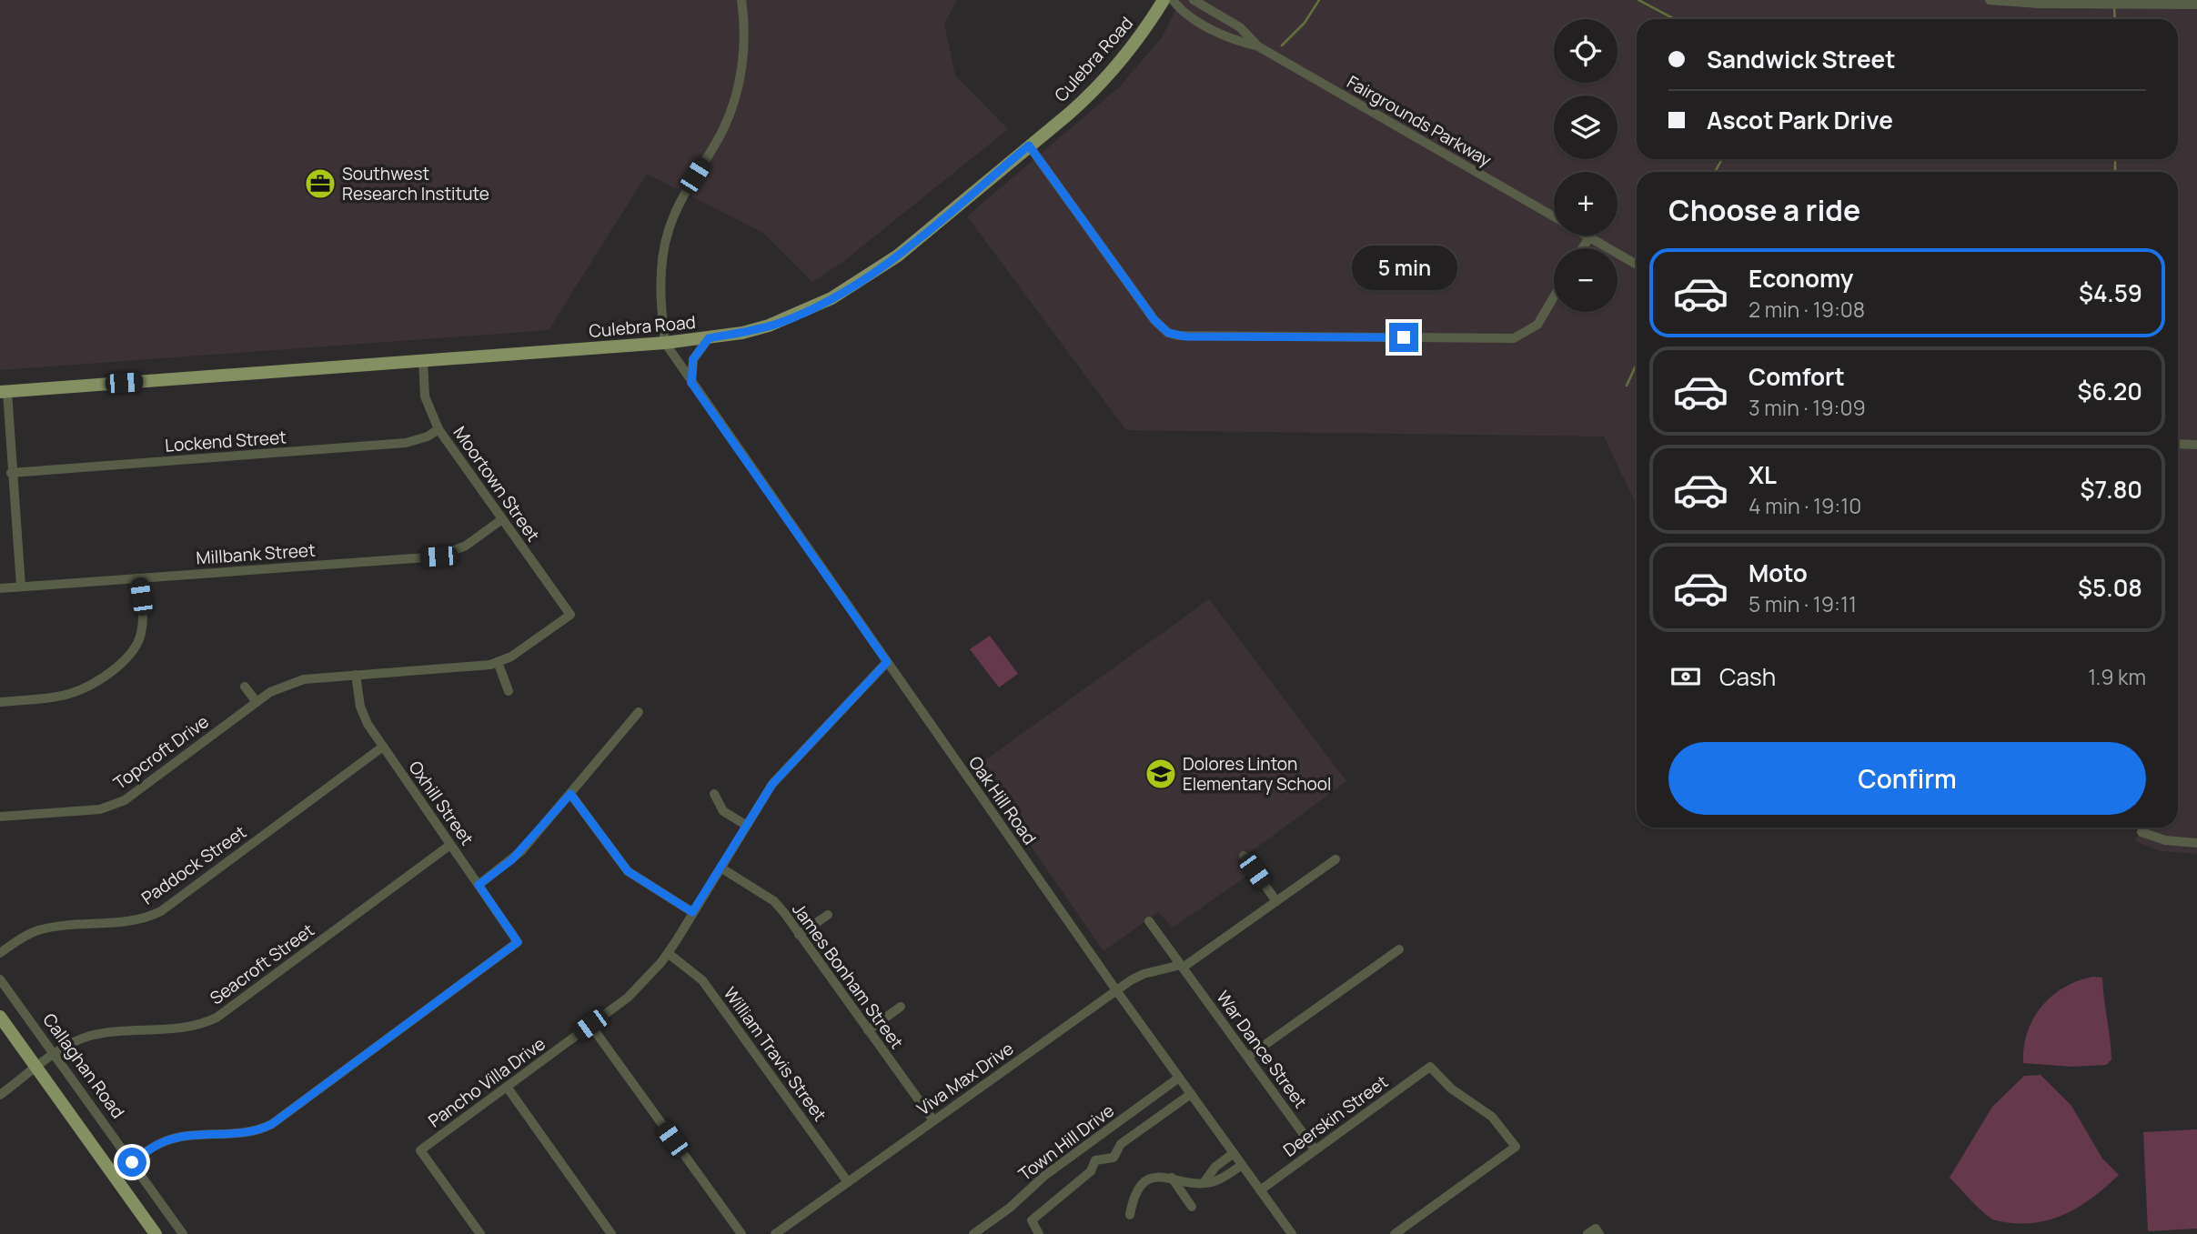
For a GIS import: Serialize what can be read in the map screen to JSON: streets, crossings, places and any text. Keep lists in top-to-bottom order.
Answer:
{
  "streets": {
    "main road": ["Culebra Road"],
    "street": [
      "Fairgrounds Parkway",
      "Lockend Street",
      "Moortown Street",
      "Millbank Street",
      "Topcroft Drive",
      "Oak Hill Road",
      "Oxhill Street",
      "Paddock Street",
      "Seacroft Street",
      "James Bonham Street",
      "War Dance Street",
      "William Travis Street",
      "Callaghan Road",
      "Viva Max Drive",
      "Pancho Villa Drive",
      "Deerskin Street",
      "Town Hill Drive"
    ]
  },
  "crossings": [
    ["Culebra Road", "Moortown Street"],
    ["Culebra Road", "Oak Hill Road"],
    ["Lockend Street", "Moortown Street"],
    ["Moortown Street", "Millbank Street"],
    ["Moortown Street", "Topcroft Drive"],
    ["Topcroft Drive", "Oxhill Street"],
    ["Oak Hill Road", "Viva Max Drive"],
    ["Oak Hill Road", "Pancho Villa Drive"],
    ["Oak Hill Road", "Deerskin Street"],
    ["Oak Hill Road", "Town Hill Drive"],
    ["Oxhill Street", "Paddock Street"],
    ["Oxhill Street", "Seacroft Street"],
    ["Oxhill Street", "Callaghan Road"],
    ["Seacroft Street", "Callaghan Road"],
    ["James Bonham Street", "Viva Max Drive"],
    ["James Bonham Street", "Pancho Villa Drive"],
    ["War Dance Street", "Viva Max Drive"],
    ["War Dance Street", "Deerskin Street"],
    ["William Travis Street", "Viva Max Drive"],
    ["William Travis Street", "Pancho Villa Drive"]
  ],
  "places": {
    "office": ["Southwest Research Institute"],
    "school or university": ["Dolores Linton Elementary School"]
  },
  "page": {
    "map_buttons": ["+", "−"],
    "banner": ["Sandwick Street", "Ascot Park Drive"],
    "heading": "Choose a ride",
    "bubble": "5 min",
    "list": [
      {
        "name": "Economy",
        "note": "2 min · 19:08",
        "value": "$4.59"
      },
      {
        "name": "Comfort",
        "note": "3 min · 19:09",
        "value": "$6.20"
      },
      {
        "name": "XL",
        "note": "4 min · 19:10",
        "value": "$7.80"
      },
      {
        "name": "Moto",
        "note": "5 min · 19:11",
        "value": "$5.08"
      }
    ],
    "pay": ["Cash", "1.9 km"],
    "buttons": "Confirm"
  }
}
